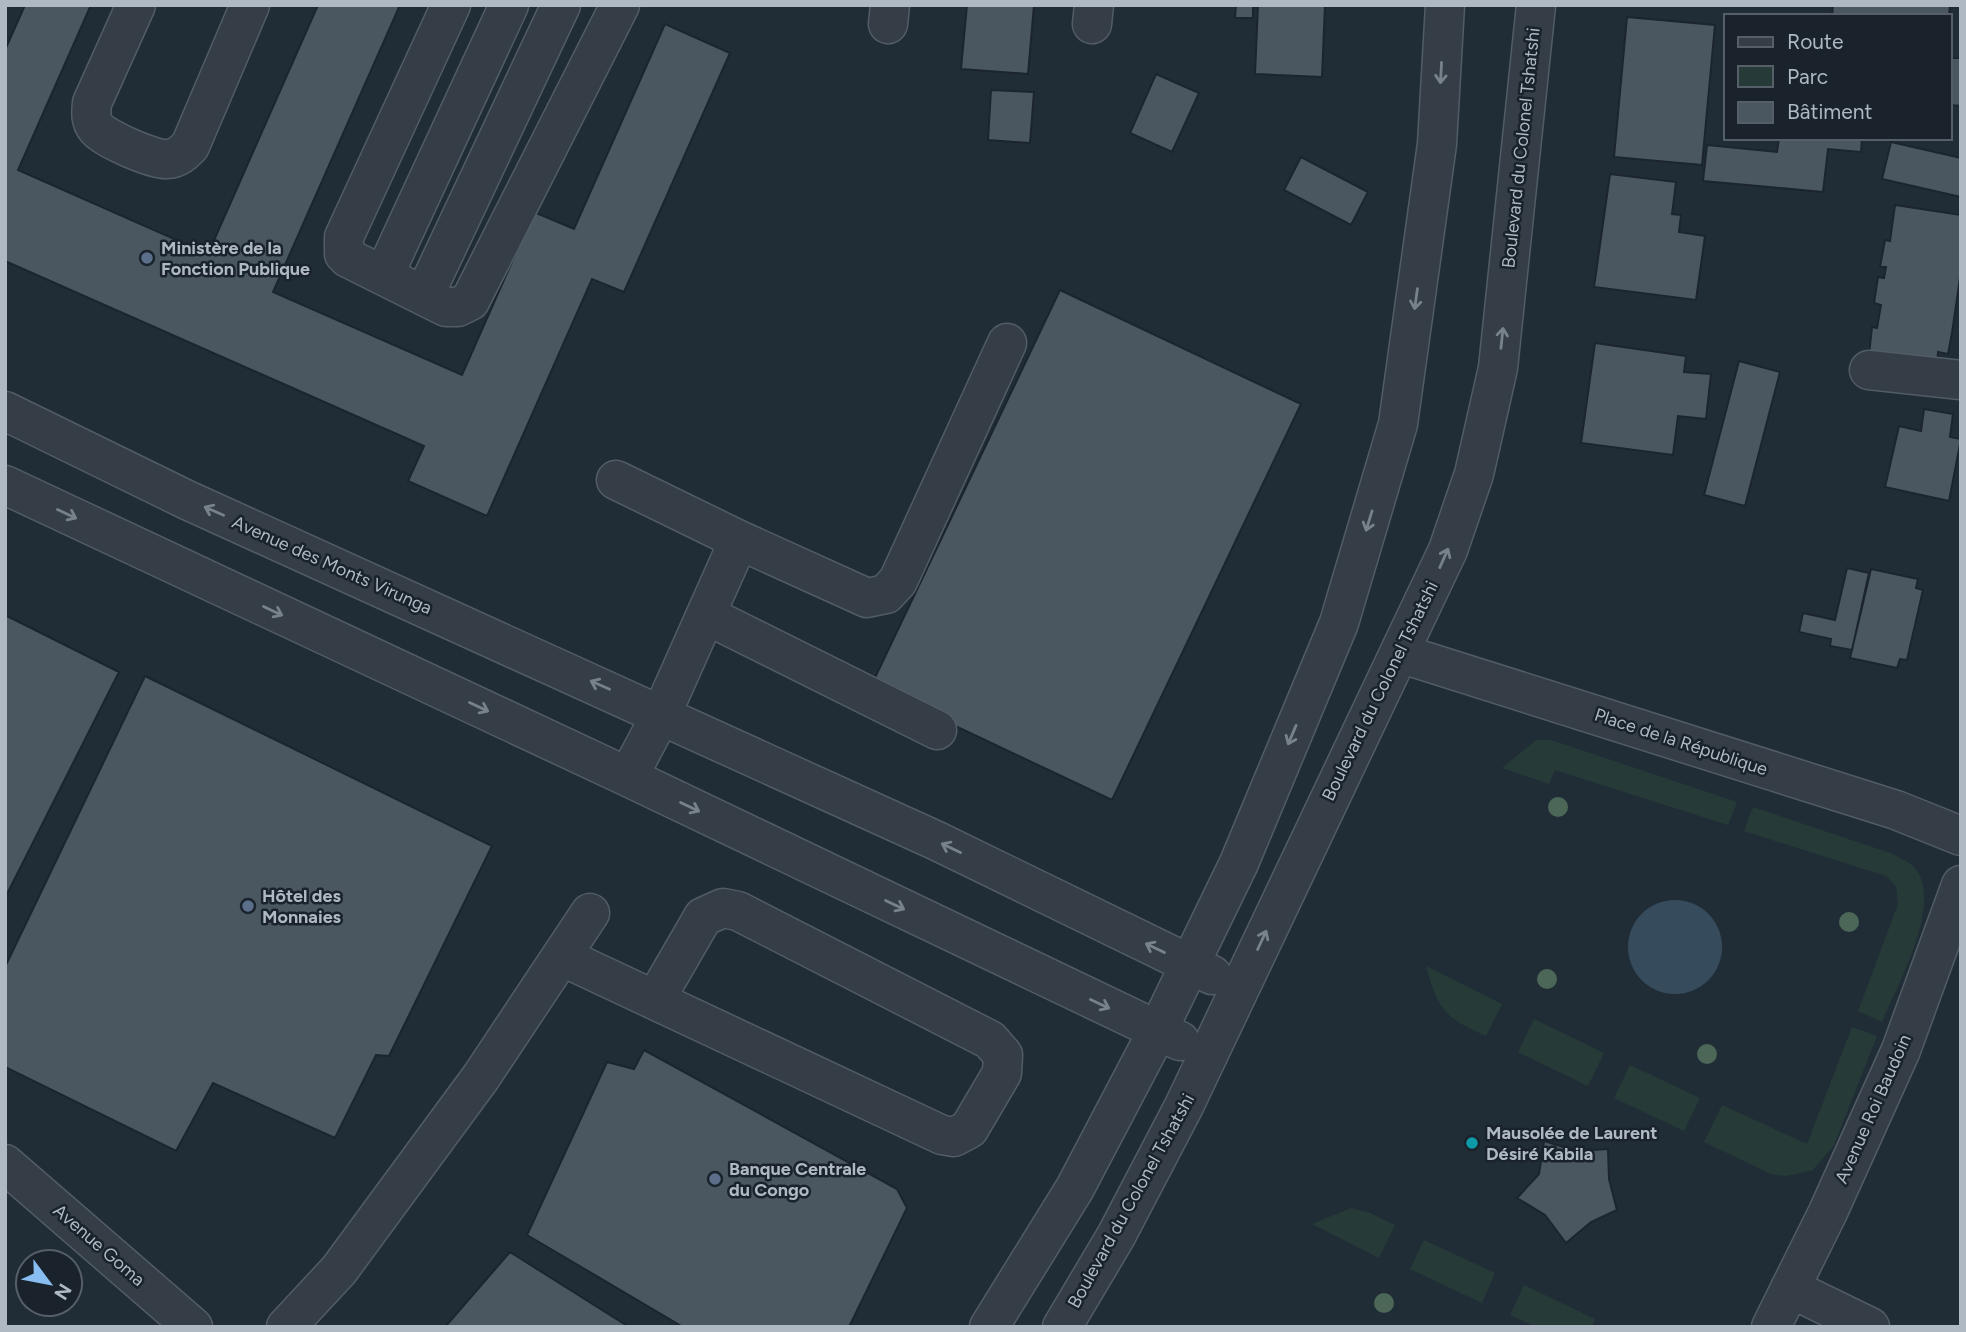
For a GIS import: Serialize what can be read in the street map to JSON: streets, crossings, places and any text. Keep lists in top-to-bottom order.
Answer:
{
  "streets": {
    "street": [
      "Boulevard du Colonel Tshatshi",
      "Avenue des Monts Virunga",
      "Place de la République",
      "Avenue Roi Baudoin",
      "Avenue Goma"
    ]
  },
  "crossings": [
    ["Boulevard du Colonel Tshatshi", "Avenue des Monts Virunga"],
    ["Boulevard du Colonel Tshatshi", "Place de la République"]
  ],
  "places": [
    "Ministère de la Fonction Publique",
    "Hôtel des Monnaies",
    "Mausolée de Laurent Désiré Kabila",
    "Banque Centrale du Congo"
  ],
  "legend": ["Route", "Parc", "Bâtiment"],
  "north": "bottom right"
}
